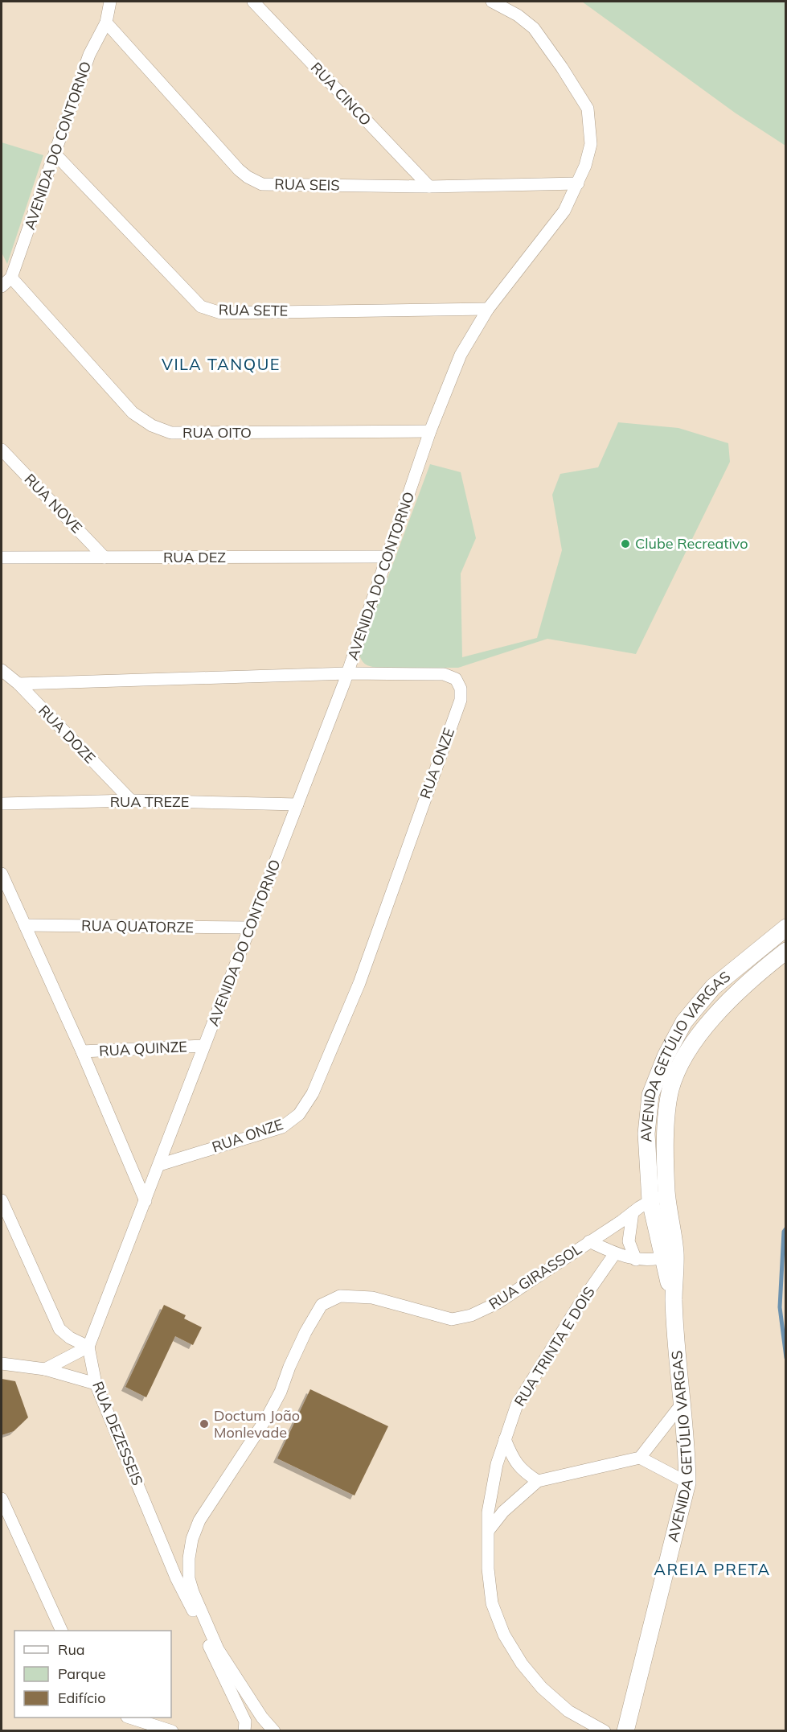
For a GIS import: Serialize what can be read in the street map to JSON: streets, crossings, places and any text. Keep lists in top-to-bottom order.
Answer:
{
  "streets": {
    "main road": ["AVENIDA GETÚLIO VARGAS"],
    "street": [
      "RUA CINCO",
      "AVENIDA DO CONTORNO",
      "RUA SEIS",
      "RUA SETE",
      "RUA OITO",
      "RUA NOVE",
      "RUA DEZ",
      "RUA DOZE",
      "RUA ONZE",
      "RUA TREZE",
      "RUA QUATORZE",
      "RUA QUINZE",
      "RUA GIRASSOL",
      "RUA TRINTA E DOIS",
      "RUA DEZESSEIS"
    ]
  },
  "crossings": [
    ["RUA CINCO", "RUA SEIS"],
    ["AVENIDA DO CONTORNO", "RUA SEIS"],
    ["AVENIDA DO CONTORNO", "RUA SETE"],
    ["AVENIDA DO CONTORNO", "RUA OITO"],
    ["AVENIDA DO CONTORNO", "RUA DEZ"],
    ["AVENIDA DO CONTORNO", "RUA ONZE"],
    ["AVENIDA DO CONTORNO", "RUA TREZE"],
    ["AVENIDA DO CONTORNO", "RUA QUATORZE"],
    ["AVENIDA DO CONTORNO", "RUA QUINZE"],
    ["AVENIDA DO CONTORNO", "RUA DEZESSEIS"],
    ["RUA NOVE", "RUA DEZ"],
    ["RUA DOZE", "RUA ONZE"],
    ["RUA DOZE", "RUA TREZE"],
    ["AVENIDA GETÚLIO VARGAS", "RUA GIRASSOL"],
    ["RUA GIRASSOL", "RUA TRINTA E DOIS"],
    ["RUA GIRASSOL", "RUA DEZESSEIS"]
  ],
  "districts": ["VILA TANQUE", "AREIA PRETA"],
  "places": ["Clube Recreativo", "Doctum João Monlevade"],
  "legend": ["Rua", "Parque", "Edifício"]
}
